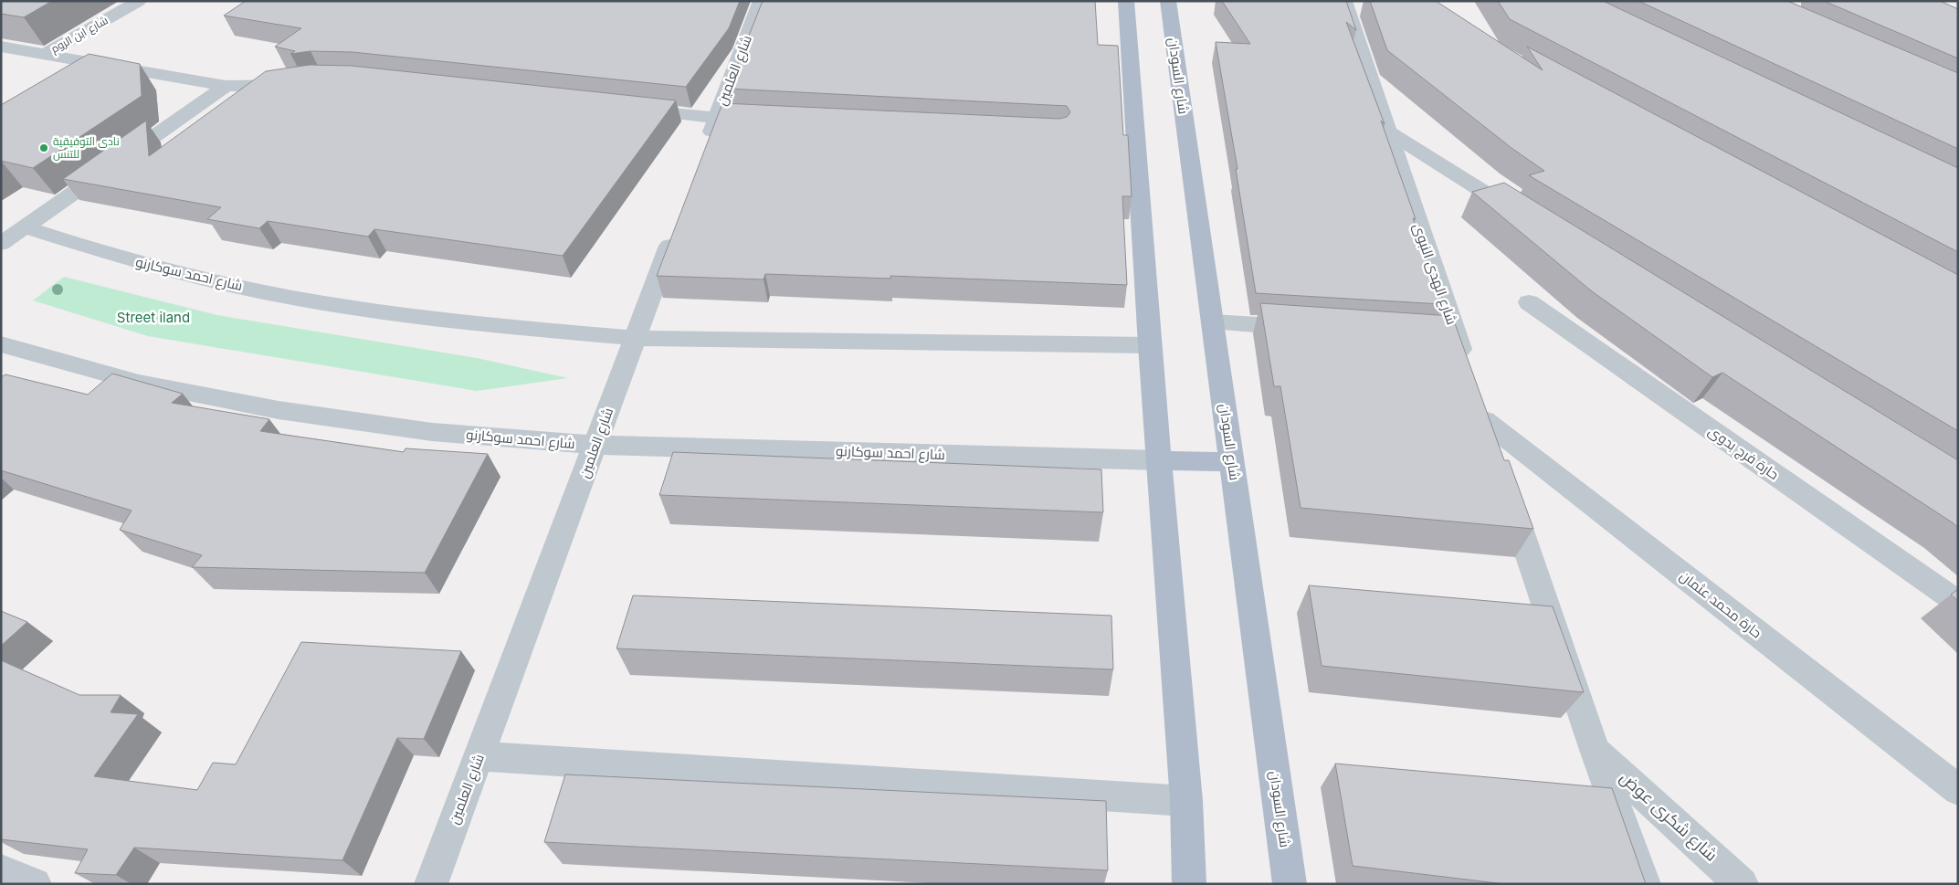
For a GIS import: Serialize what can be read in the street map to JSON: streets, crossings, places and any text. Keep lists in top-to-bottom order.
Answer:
{
  "streets": {
    "main road": ["شارع السودان"],
    "street": [
      "شارع ابن الروم",
      "شارع العلمين",
      "شارع احمد سوكارنو",
      "شارع الهدى النبوى",
      "حارة فرج بدوى",
      "حارة محمد عثمان",
      "شارع شكرى عوض"
    ]
  },
  "crossings": [
    ["شارع العلمين", "شارع احمد سوكارنو"]
  ],
  "parks": ["Street iland"],
  "places": ["نادى التوفيقية للتنس"]
}
